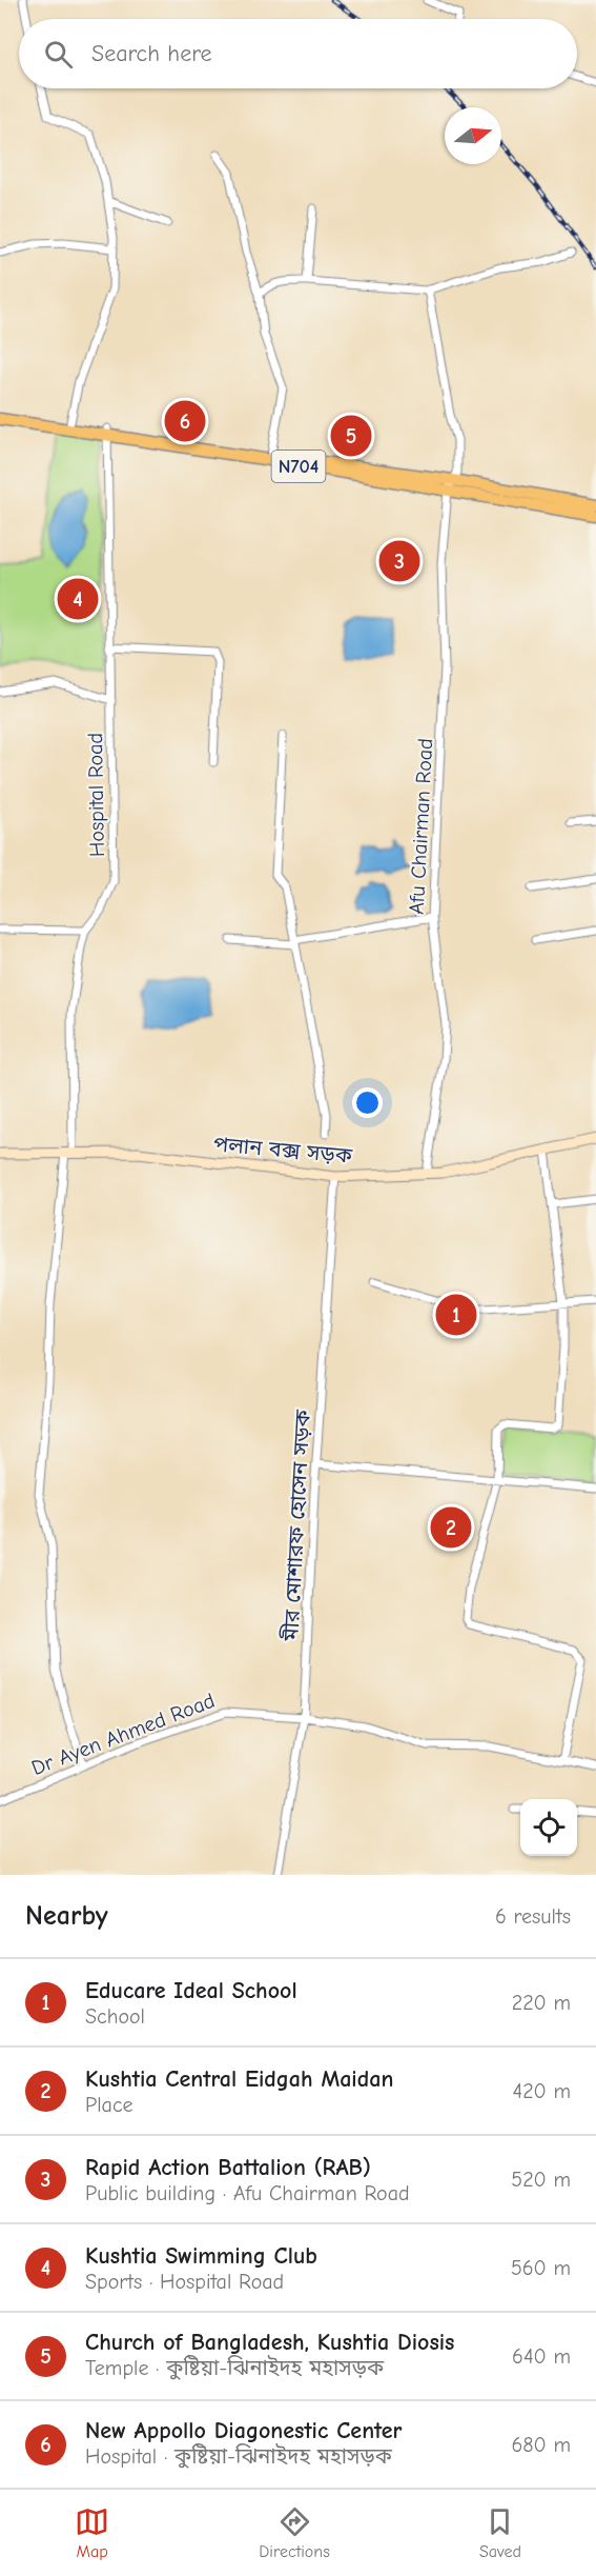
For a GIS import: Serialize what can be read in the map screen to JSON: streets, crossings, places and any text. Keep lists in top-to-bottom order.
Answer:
{
  "streets": {
    "highway": ["N704"],
    "main road": ["পলান বক্স সড়ক"],
    "street": [
      "Hospital Road",
      "Afu Chairman Road",
      "মীর মোশারফ হোসেন সড়ক",
      "Dr Ayen Ahmed Road"
    ]
  },
  "crossings": [
    ["N704", "Hospital Road"],
    ["N704", "Afu Chairman Road"],
    ["Hospital Road", "পলান বক্স সড়ক"],
    ["Hospital Road", "Dr Ayen Ahmed Road"],
    ["Afu Chairman Road", "পলান বক্স সড়ক"],
    ["পলান বক্স সড়ক", "মীর মোশারফ হোসেন সড়ক"],
    ["মীর মোশারফ হোসেন সড়ক", "Dr Ayen Ahmed Road"]
  ],
  "north": "right",
  "page": {
    "search": "Search here",
    "pins": [
      "6",
      "5",
      "3",
      "4",
      "1",
      "2"
    ],
    "heading": ["Nearby", "6 results"],
    "list": [
      {
        "mark": "1",
        "name": "Educare Ideal School",
        "note": "School",
        "value": "220 m"
      },
      {
        "mark": "2",
        "name": "Kushtia Central Eidgah Maidan",
        "note": "Place",
        "value": "420 m"
      },
      {
        "mark": "3",
        "name": "Rapid Action Battalion (RAB)",
        "note": "Public building · Afu Chairman Road",
        "value": "520 m"
      },
      {
        "mark": "4",
        "name": "Kushtia Swimming Club",
        "note": "Sports · Hospital Road",
        "value": "560 m"
      },
      {
        "mark": "5",
        "name": "Church of Bangladesh, Kushtia Diosis",
        "note": "Temple · কুষ্টিয়া-ঝিনাইদহ মহাসড়ক",
        "value": "640 m"
      },
      {
        "mark": "6",
        "name": "New Appollo Diagonestic Center",
        "note": "Hospital · কুষ্টিয়া-ঝিনাইদহ মহাসড়ক",
        "value": "680 m"
      }
    ],
    "nav": ["Map", "Directions", "Saved"]
  }
}
